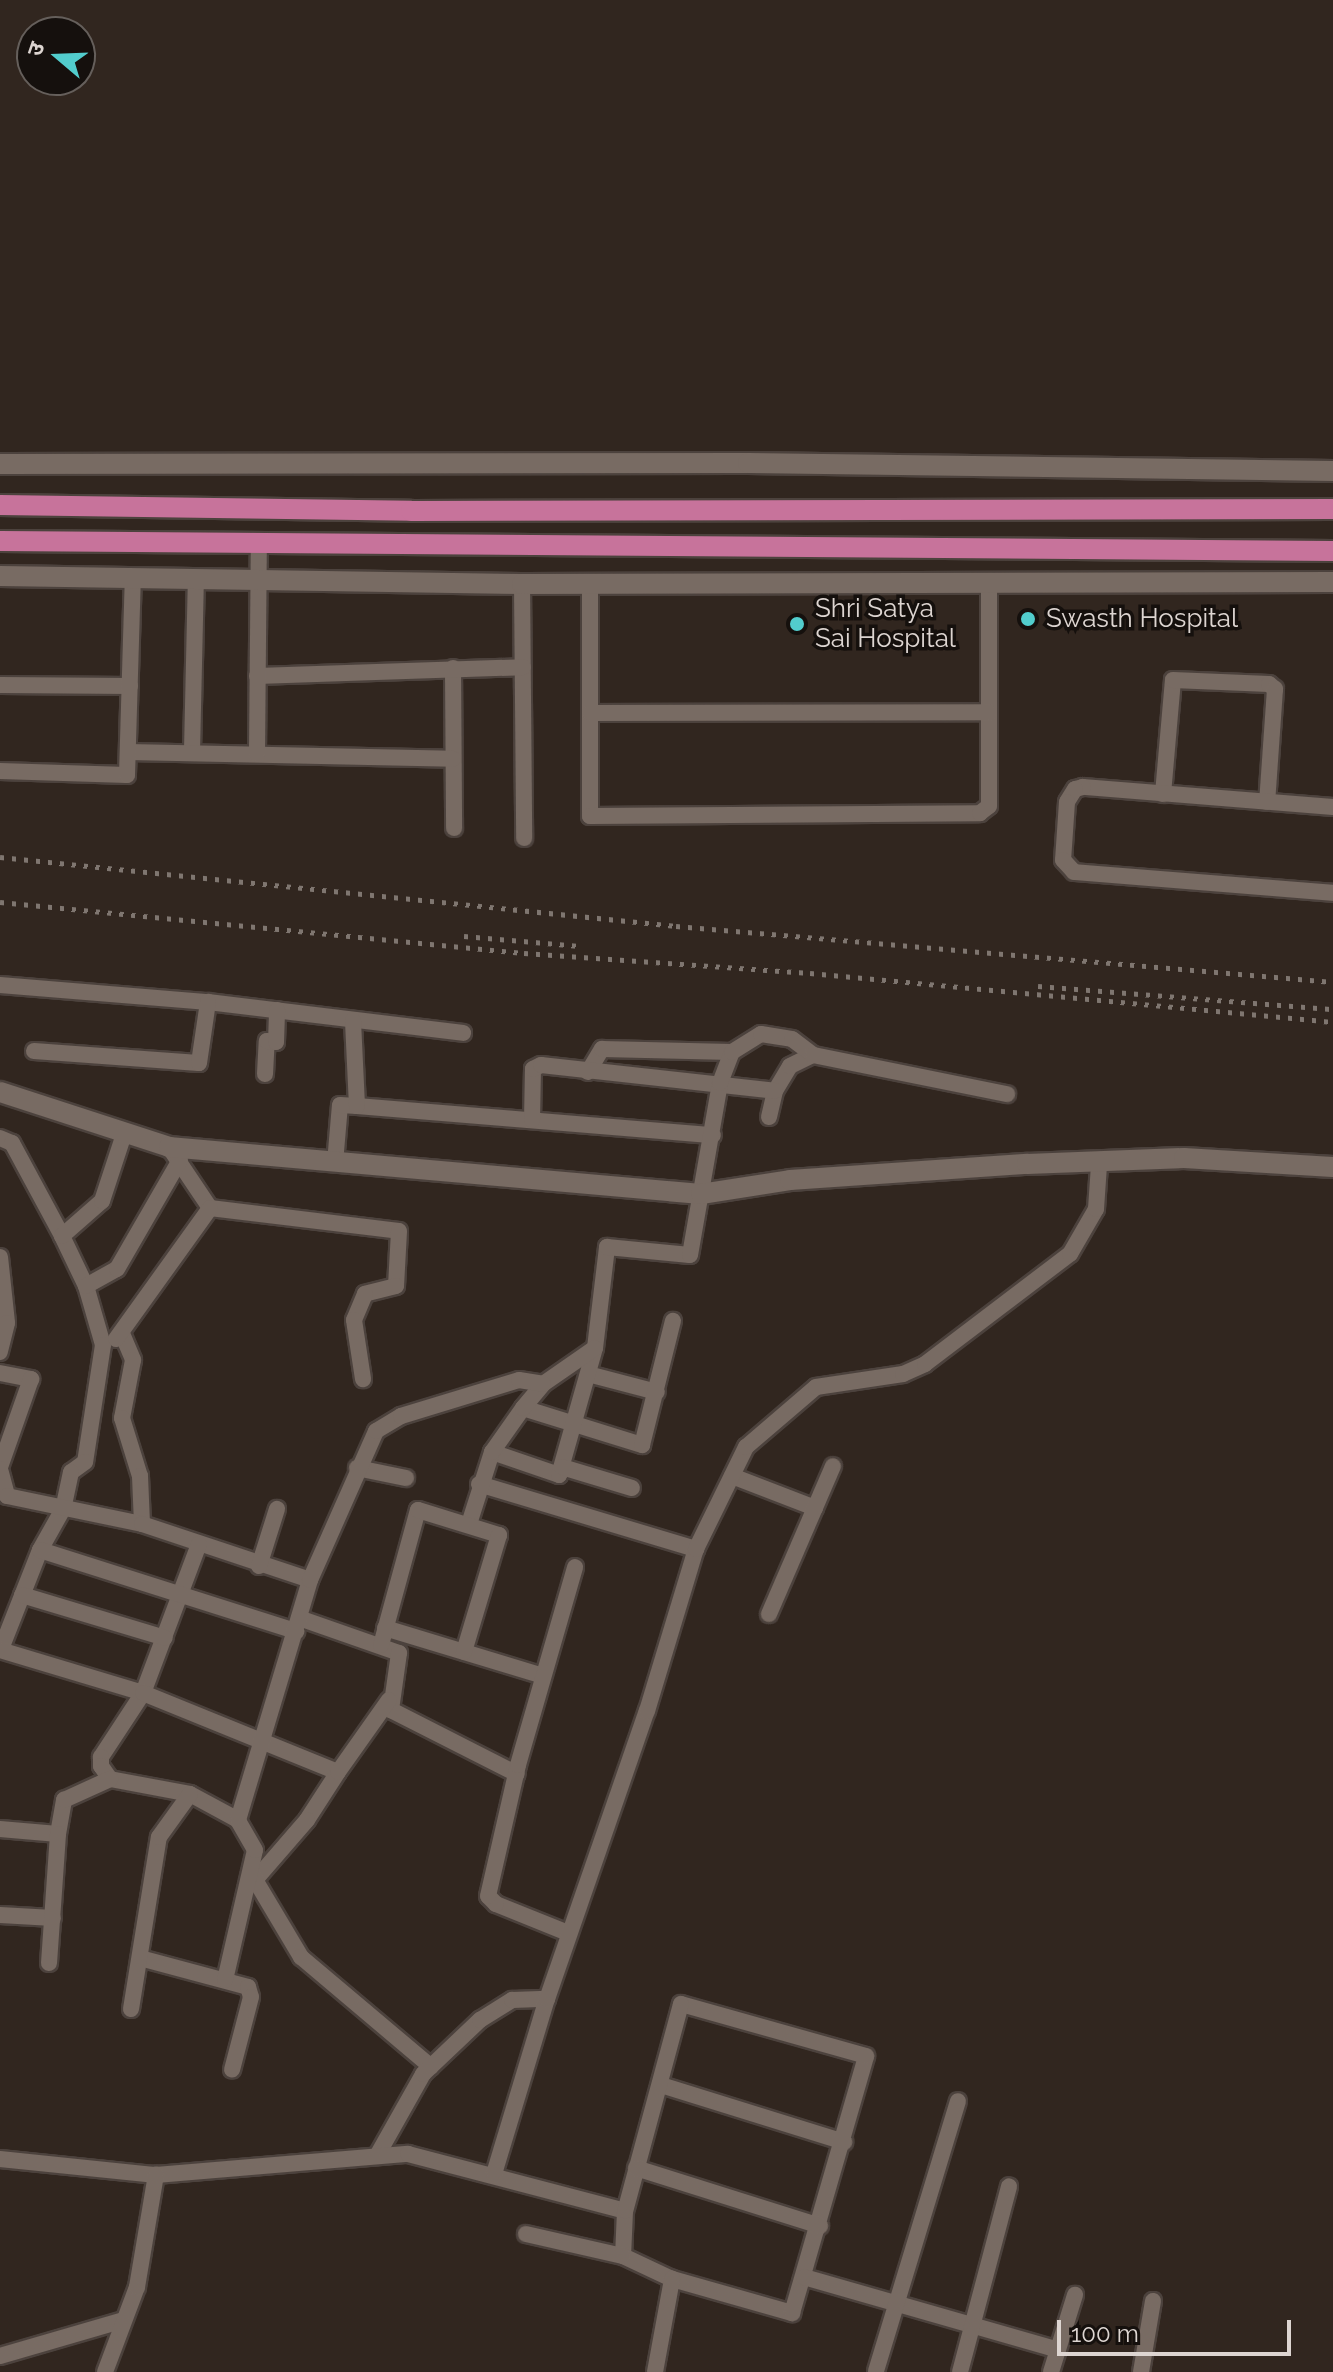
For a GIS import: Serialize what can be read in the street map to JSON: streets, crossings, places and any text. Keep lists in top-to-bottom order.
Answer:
{
  "places": ["Swasth Hospital", "Shri Satya Sai Hospital"],
  "scale_bar": "100 m",
  "north": "left"
}
